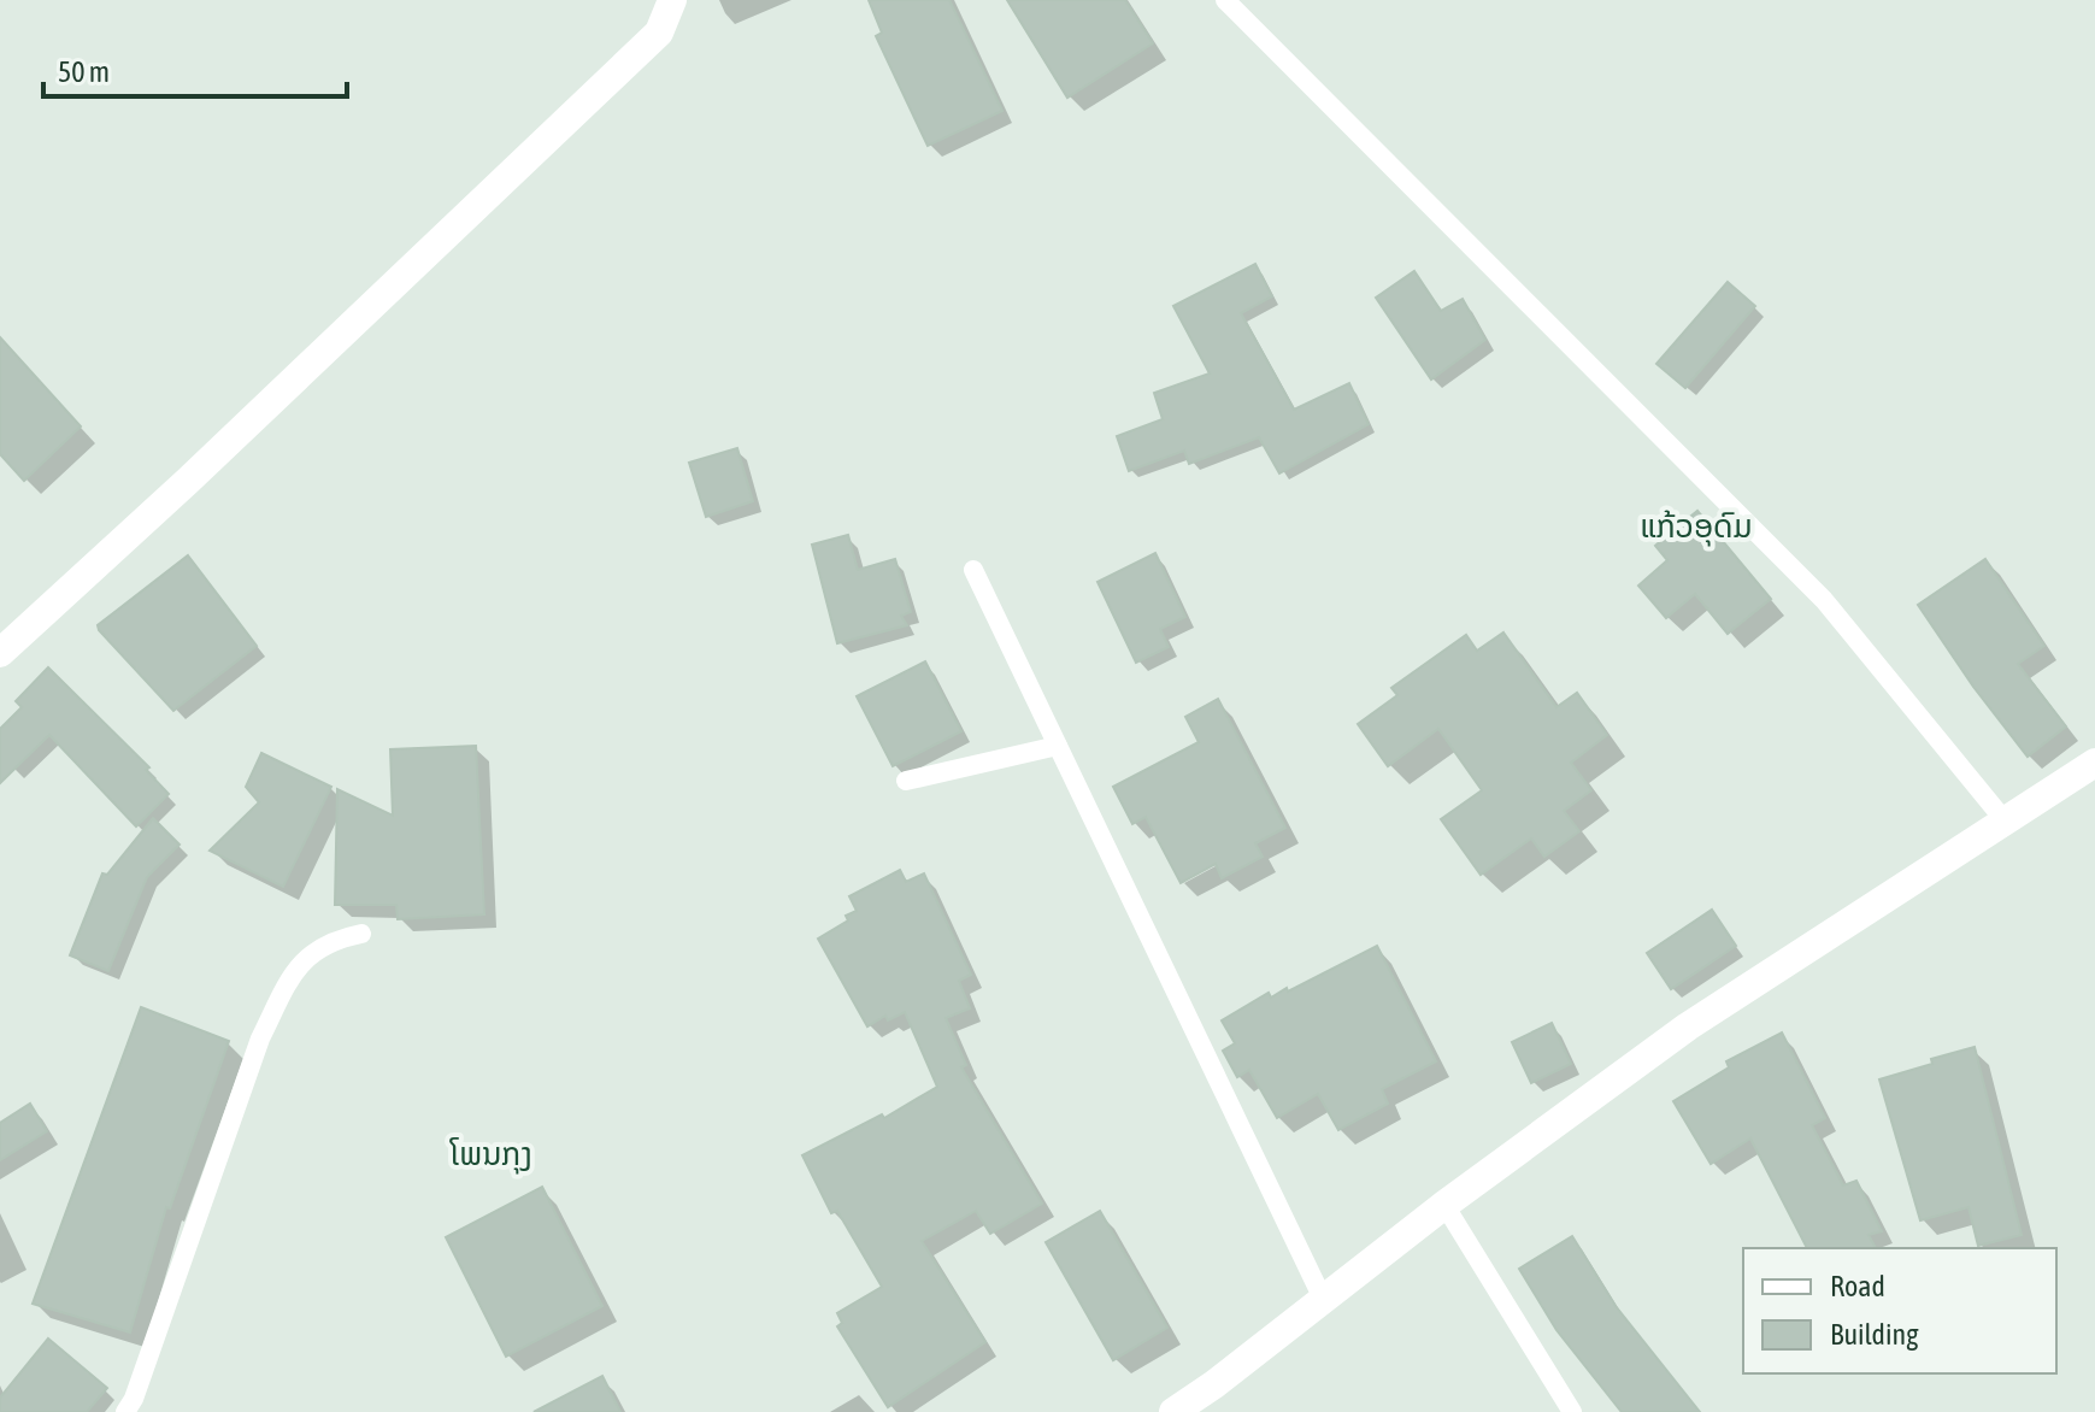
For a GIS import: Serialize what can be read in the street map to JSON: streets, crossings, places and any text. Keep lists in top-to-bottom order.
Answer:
{
  "districts": ["ແກ້ວອຸດົມ", "ໂພນກຸງ"],
  "legend": ["Road", "Building"],
  "scale_bar": "50 m"
}
